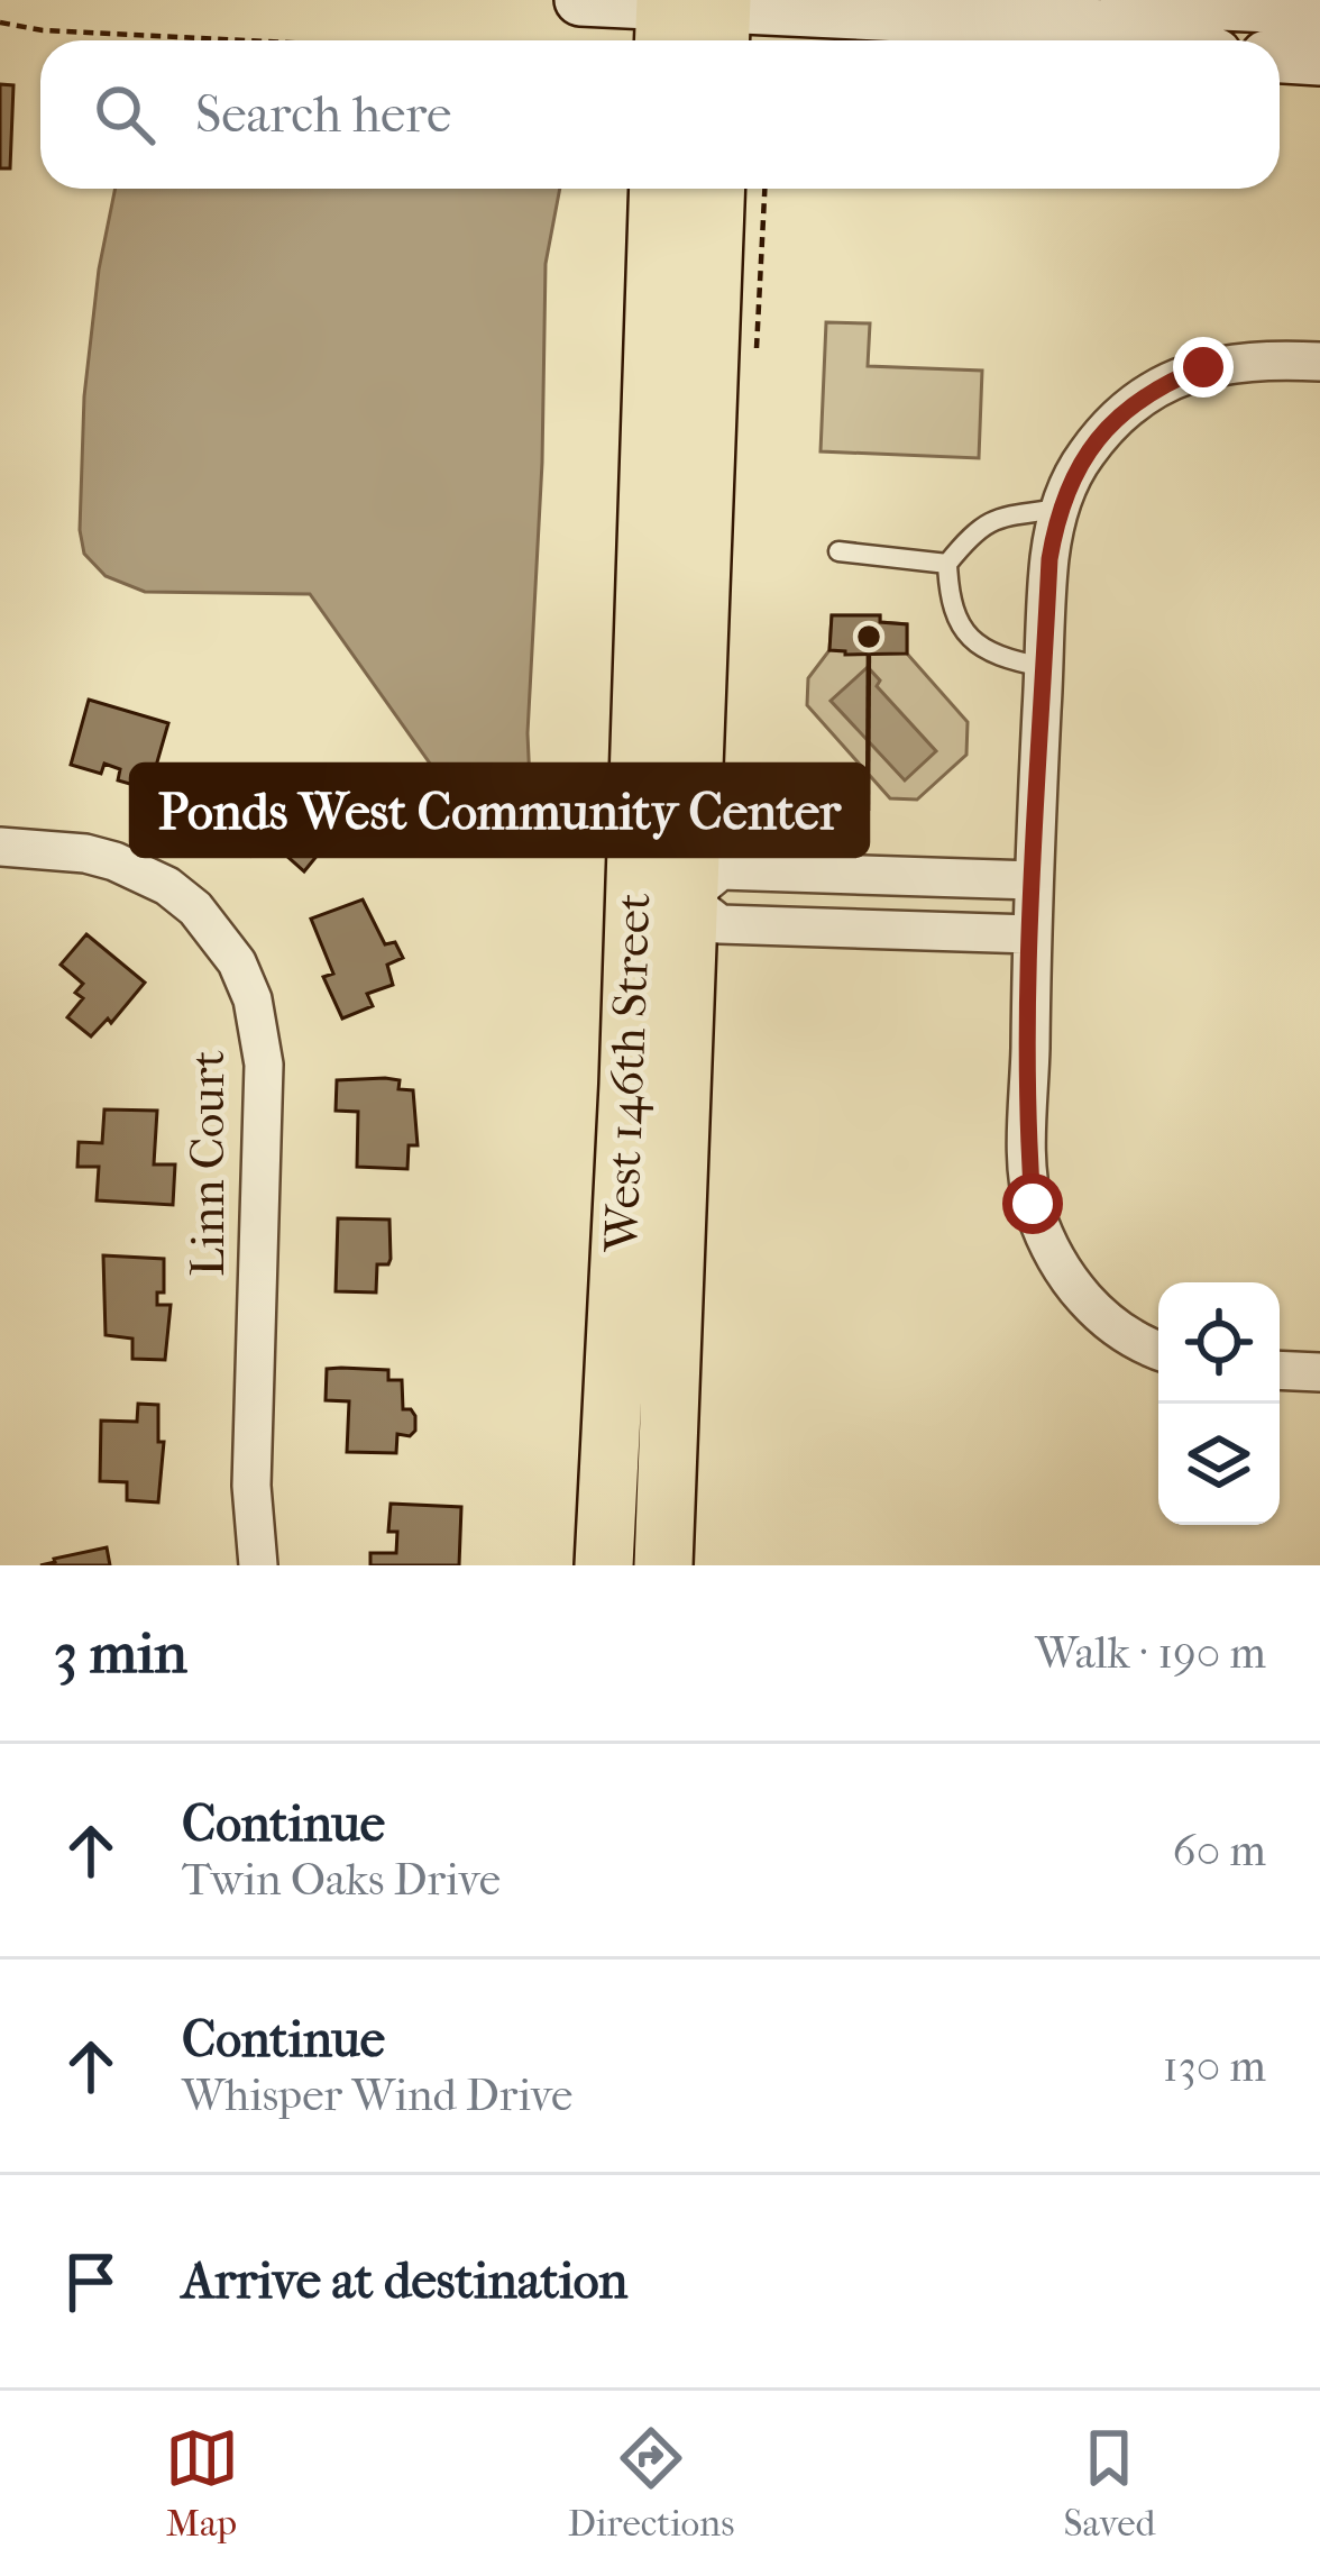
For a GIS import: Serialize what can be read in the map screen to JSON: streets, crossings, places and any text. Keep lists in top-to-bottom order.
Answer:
{
  "streets": {
    "main road": ["West 146th Street"],
    "street": ["Linn Court"]
  },
  "places": ["Ponds West Community Center"],
  "page": {
    "search": "Search here",
    "heading": ["3 min", "Walk · 190 m"],
    "list": [
      ["Continue", "Twin Oaks Drive", "60 m"],
      ["Continue", "Whisper Wind Drive", "130 m"],
      "Arrive at destination"
    ],
    "nav": ["Map", "Directions", "Saved"]
  }
}
